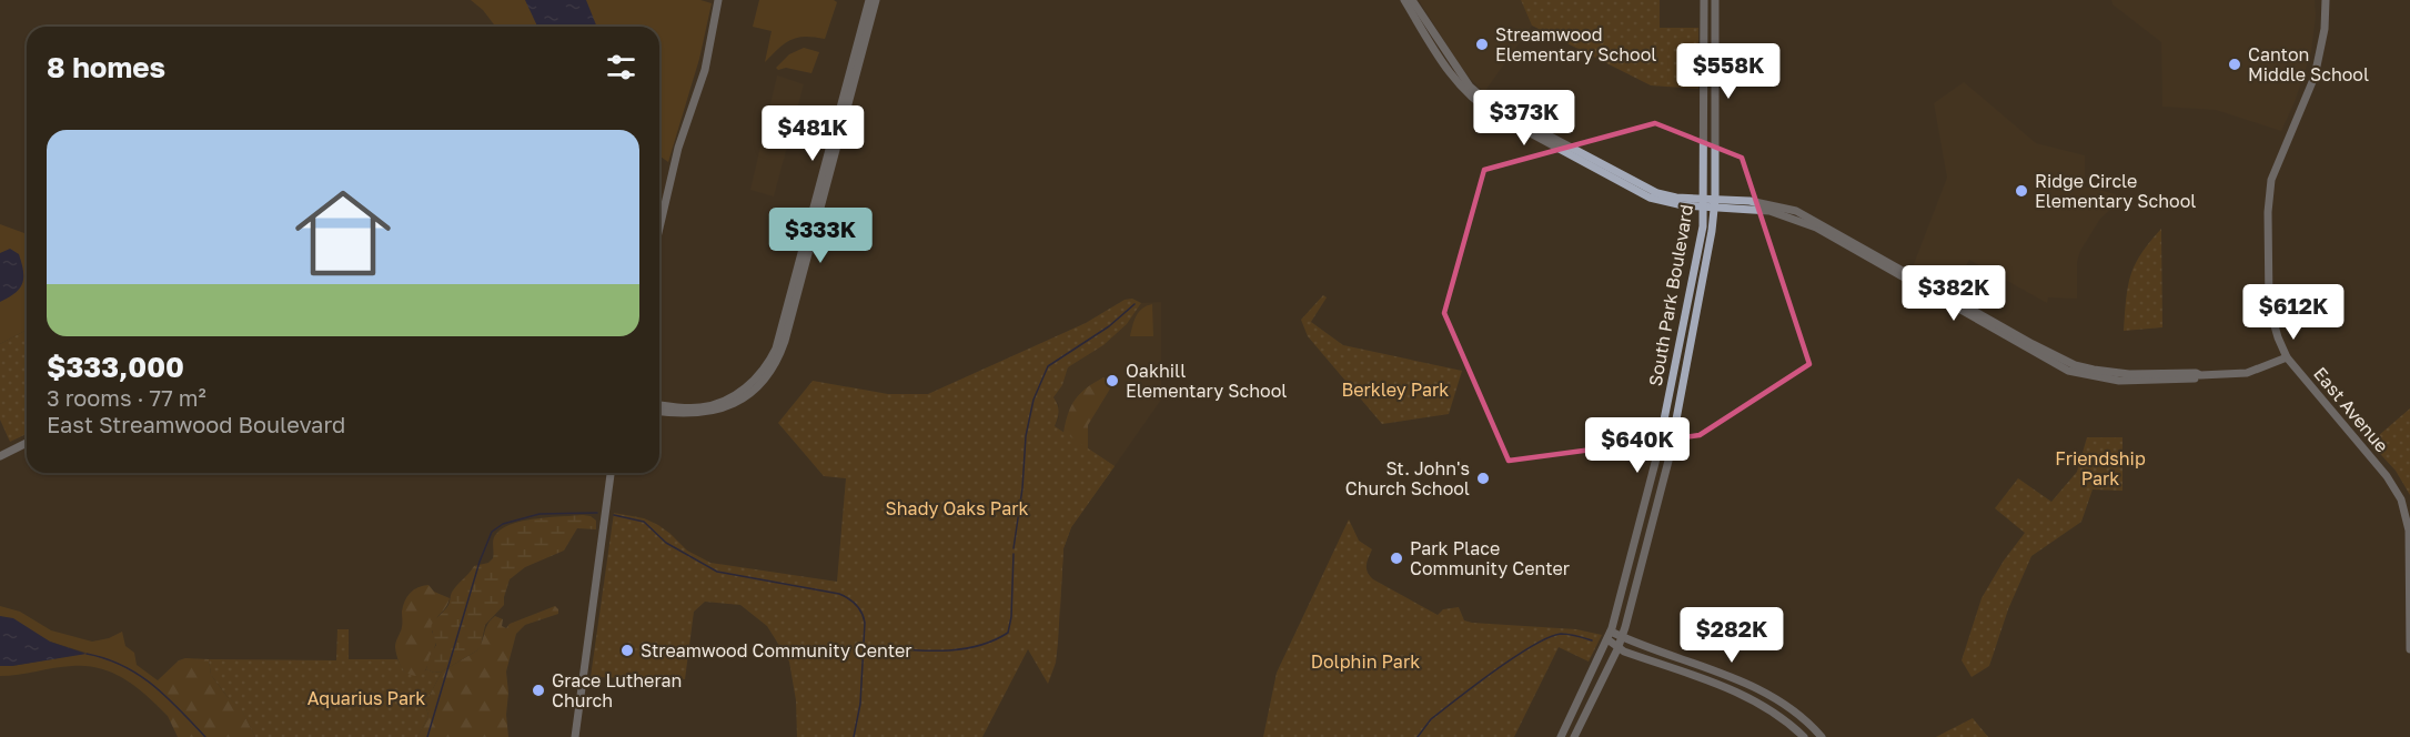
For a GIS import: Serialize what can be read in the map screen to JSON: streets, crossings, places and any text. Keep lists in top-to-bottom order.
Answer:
{
  "streets": {
    "street": ["South Park Boulevard", "East Avenue"]
  },
  "parks": [
    "Berkley Park",
    "Friendship Park",
    "Shady Oaks Park",
    "Dolphin Park",
    "Aquarius Park"
  ],
  "places": [
    "Streamwood Elementary School",
    "Canton Middle School",
    "Ridge Circle Elementary School",
    "Oakhill Elementary School",
    "St. John's Church School",
    "Park Place Community Center",
    "Streamwood Community Center",
    "Grace Lutheran Church"
  ],
  "page": {
    "heading": "8 homes",
    "price": [
      "$558K",
      "$373K",
      "$481K",
      "$333K",
      "$382K",
      "$612K",
      "$640K",
      "$282K"
    ],
    "list": [
      {
        "name": "$333,000",
        "note": "3 rooms · 77 m² · East Streamwood Boulevard"
      }
    ]
  }
}
